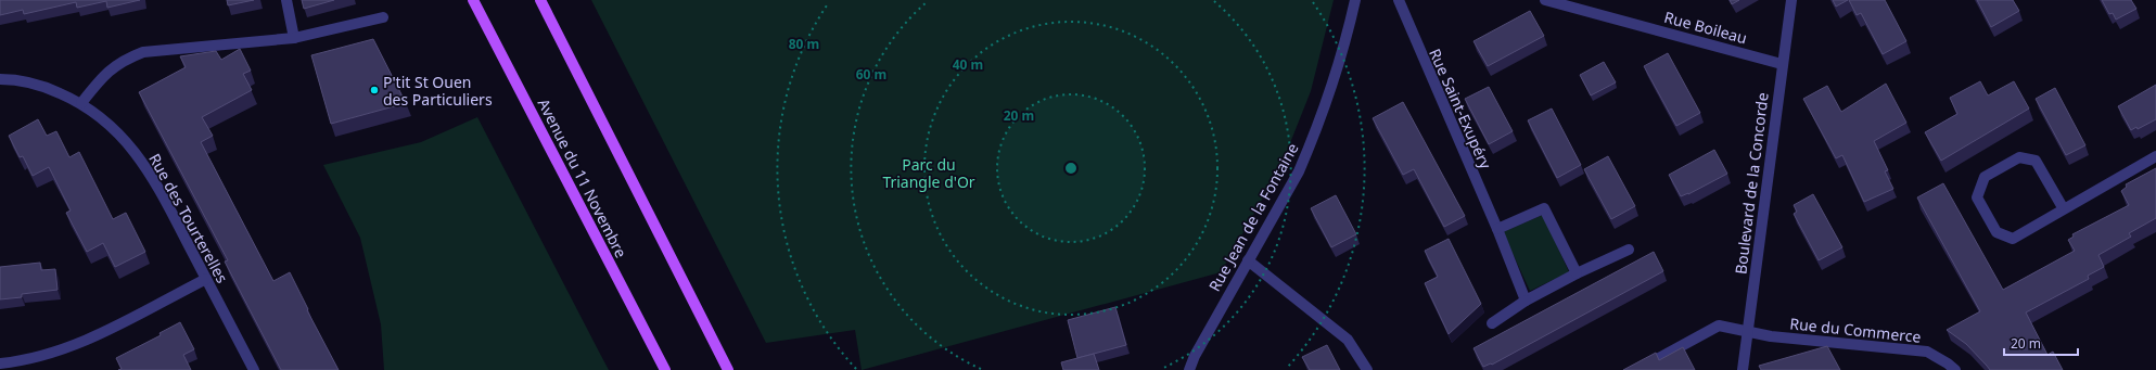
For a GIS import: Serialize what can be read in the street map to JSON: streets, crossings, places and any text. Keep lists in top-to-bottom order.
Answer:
{
  "streets": {
    "main road": ["Avenue du 11 Novembre"],
    "street": [
      "Rue Boileau",
      "Rue Saint-Exupéry",
      "Boulevard de la Concorde",
      "Rue Jean de la Fontaine",
      "Rue des Tourterelles",
      "Rue du Commerce"
    ]
  },
  "crossings": [
    ["Rue Boileau", "Boulevard de la Concorde"],
    ["Boulevard de la Concorde", "Rue du Commerce"]
  ],
  "parks": ["Parc du Triangle d'Or"],
  "places": ["P'tit St Ouen des Particuliers"],
  "scale_bar": "20 m",
  "rings": [
    "80 m",
    "40 m",
    "60 m",
    "20 m"
  ]
}
